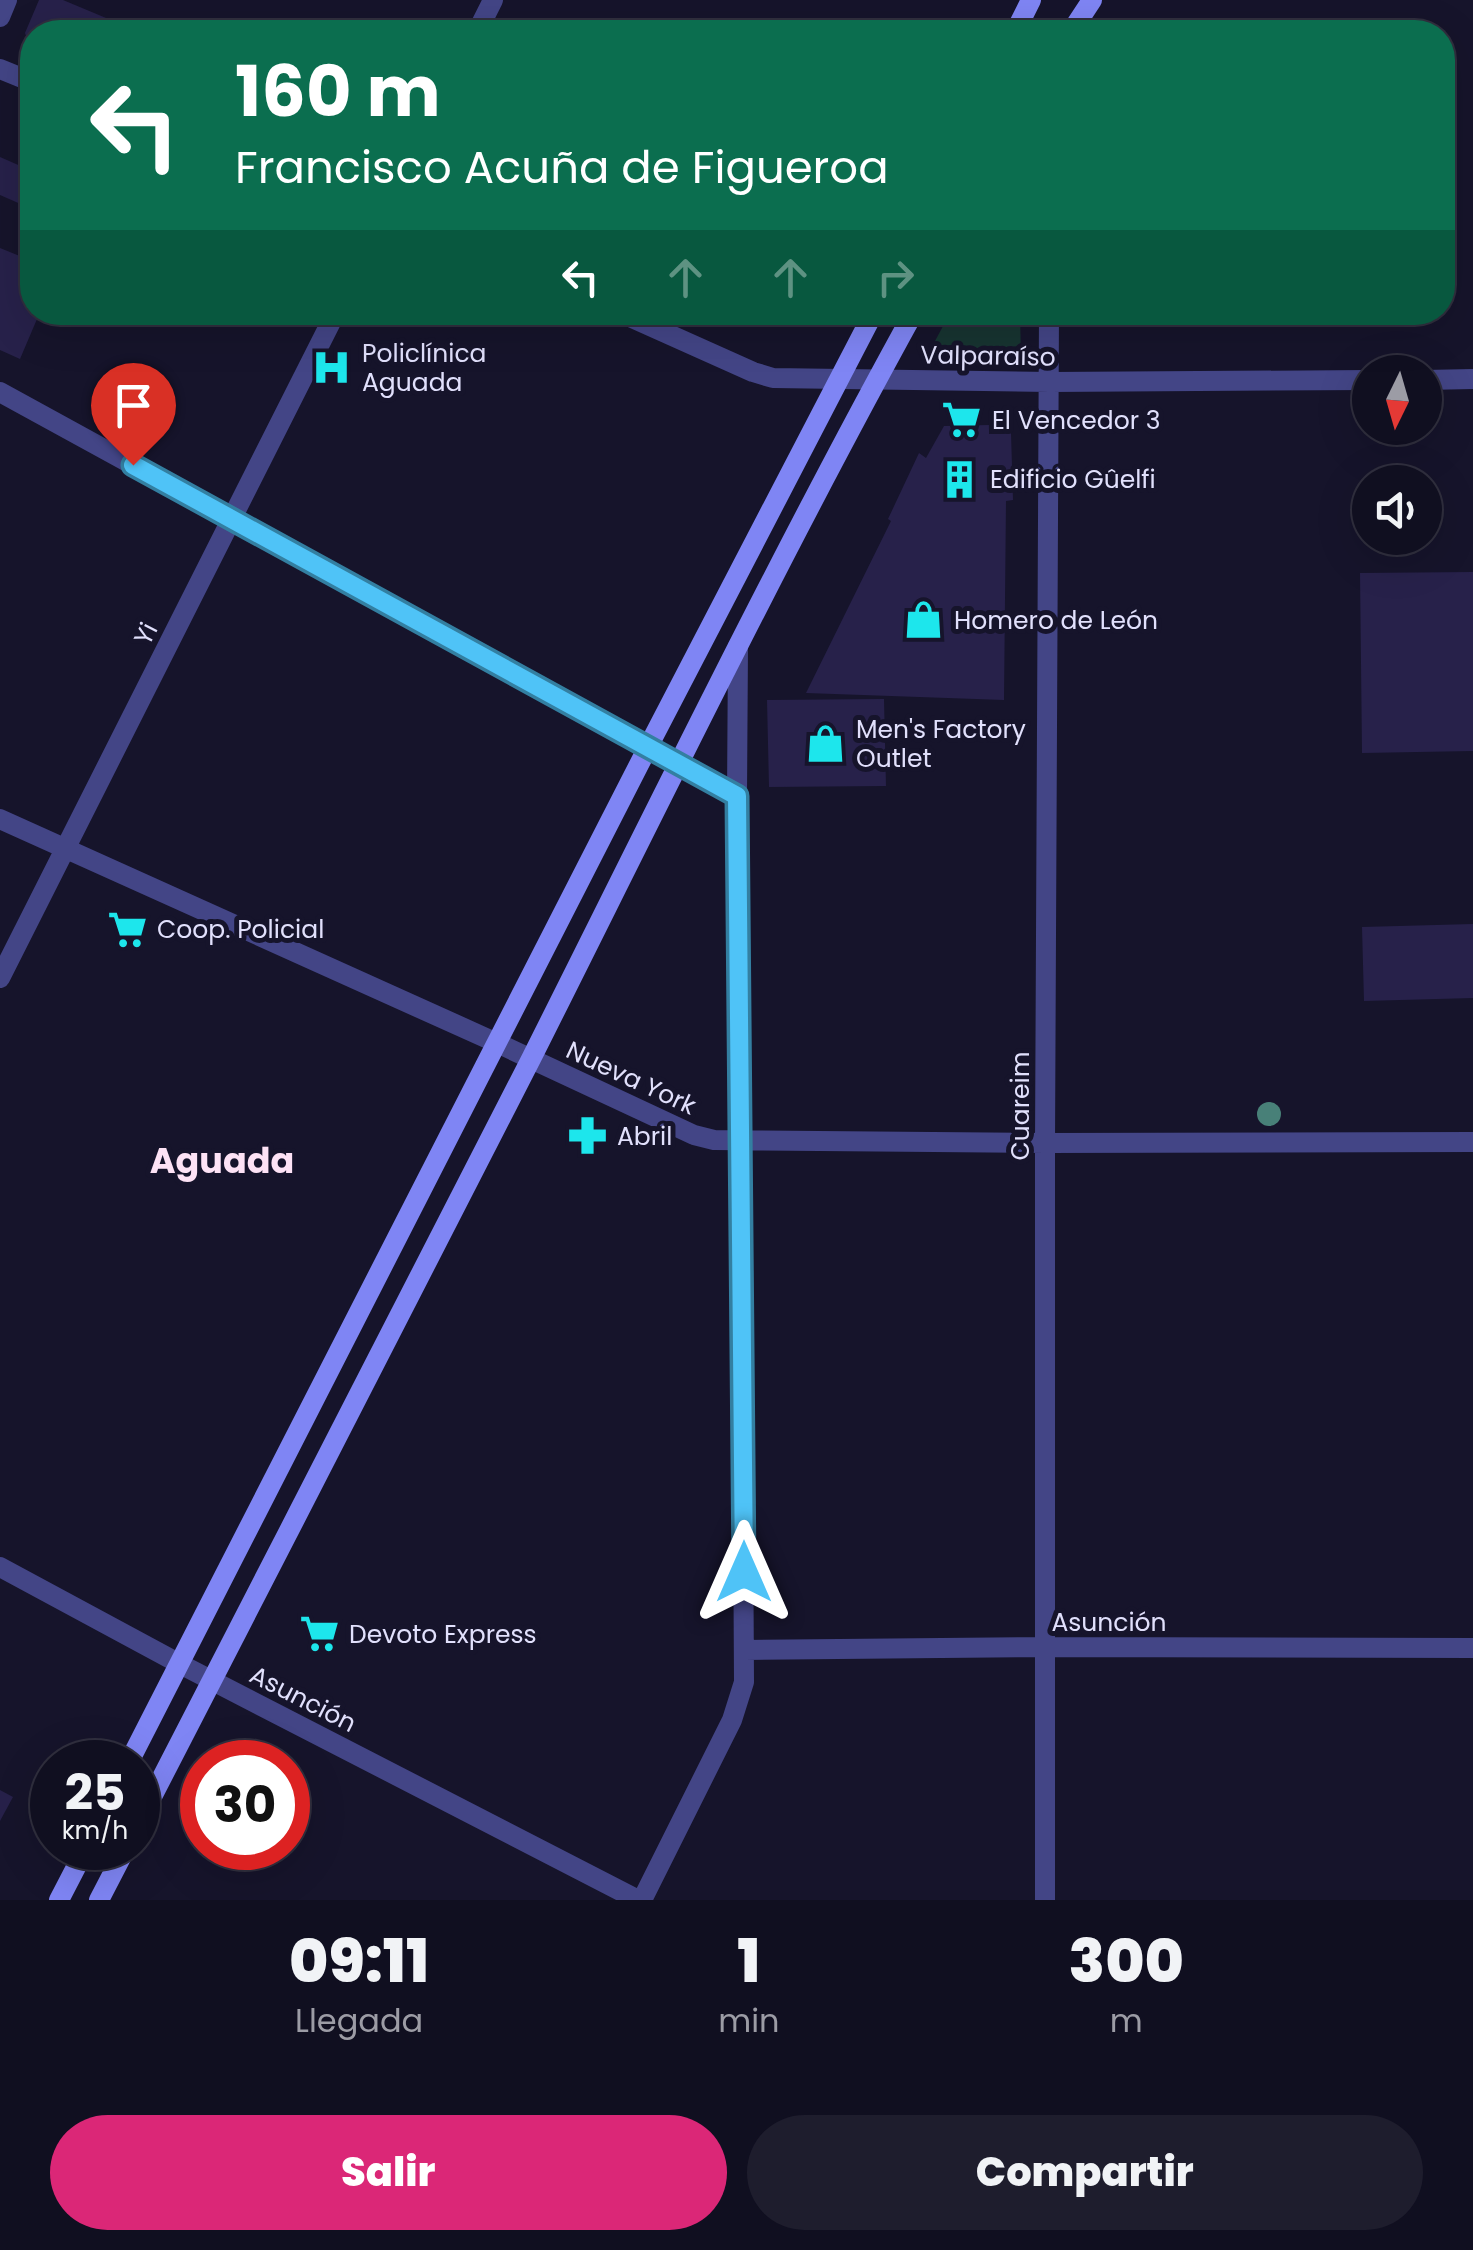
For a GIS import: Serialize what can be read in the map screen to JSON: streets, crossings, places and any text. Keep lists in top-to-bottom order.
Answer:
{
  "streets": {
    "street": [
      "Valparaíso",
      "Yi",
      "Nueva York",
      "Cuareim",
      "Asunción"
    ]
  },
  "crossings": [
    ["Valparaíso", "Cuareim"],
    ["Yi", "Nueva York"],
    ["Nueva York", "Cuareim"],
    ["Cuareim", "Asunción"]
  ],
  "districts": ["Aguada"],
  "places": {
    "hospital": ["Policlínica Aguada"],
    "supermarket": ["El Vencedor 3", "Coop. Policial", "Devoto Express"],
    "building": ["Edificio Gûelfi"],
    "shop": ["Homero de León", "Men's Factory Outlet"],
    "pharmacy": ["Abril"]
  },
  "north": "bottom",
  "page": {
    "turn": ["160 m", "Francisco Acuña de Figueroa"],
    "speed": "25 km/h",
    "limit": "30",
    "eta": [
      "09:11",
      "Llegada",
      "1",
      "min",
      "300",
      "m"
    ],
    "buttons": ["Salir", "Compartir"]
  }
}
